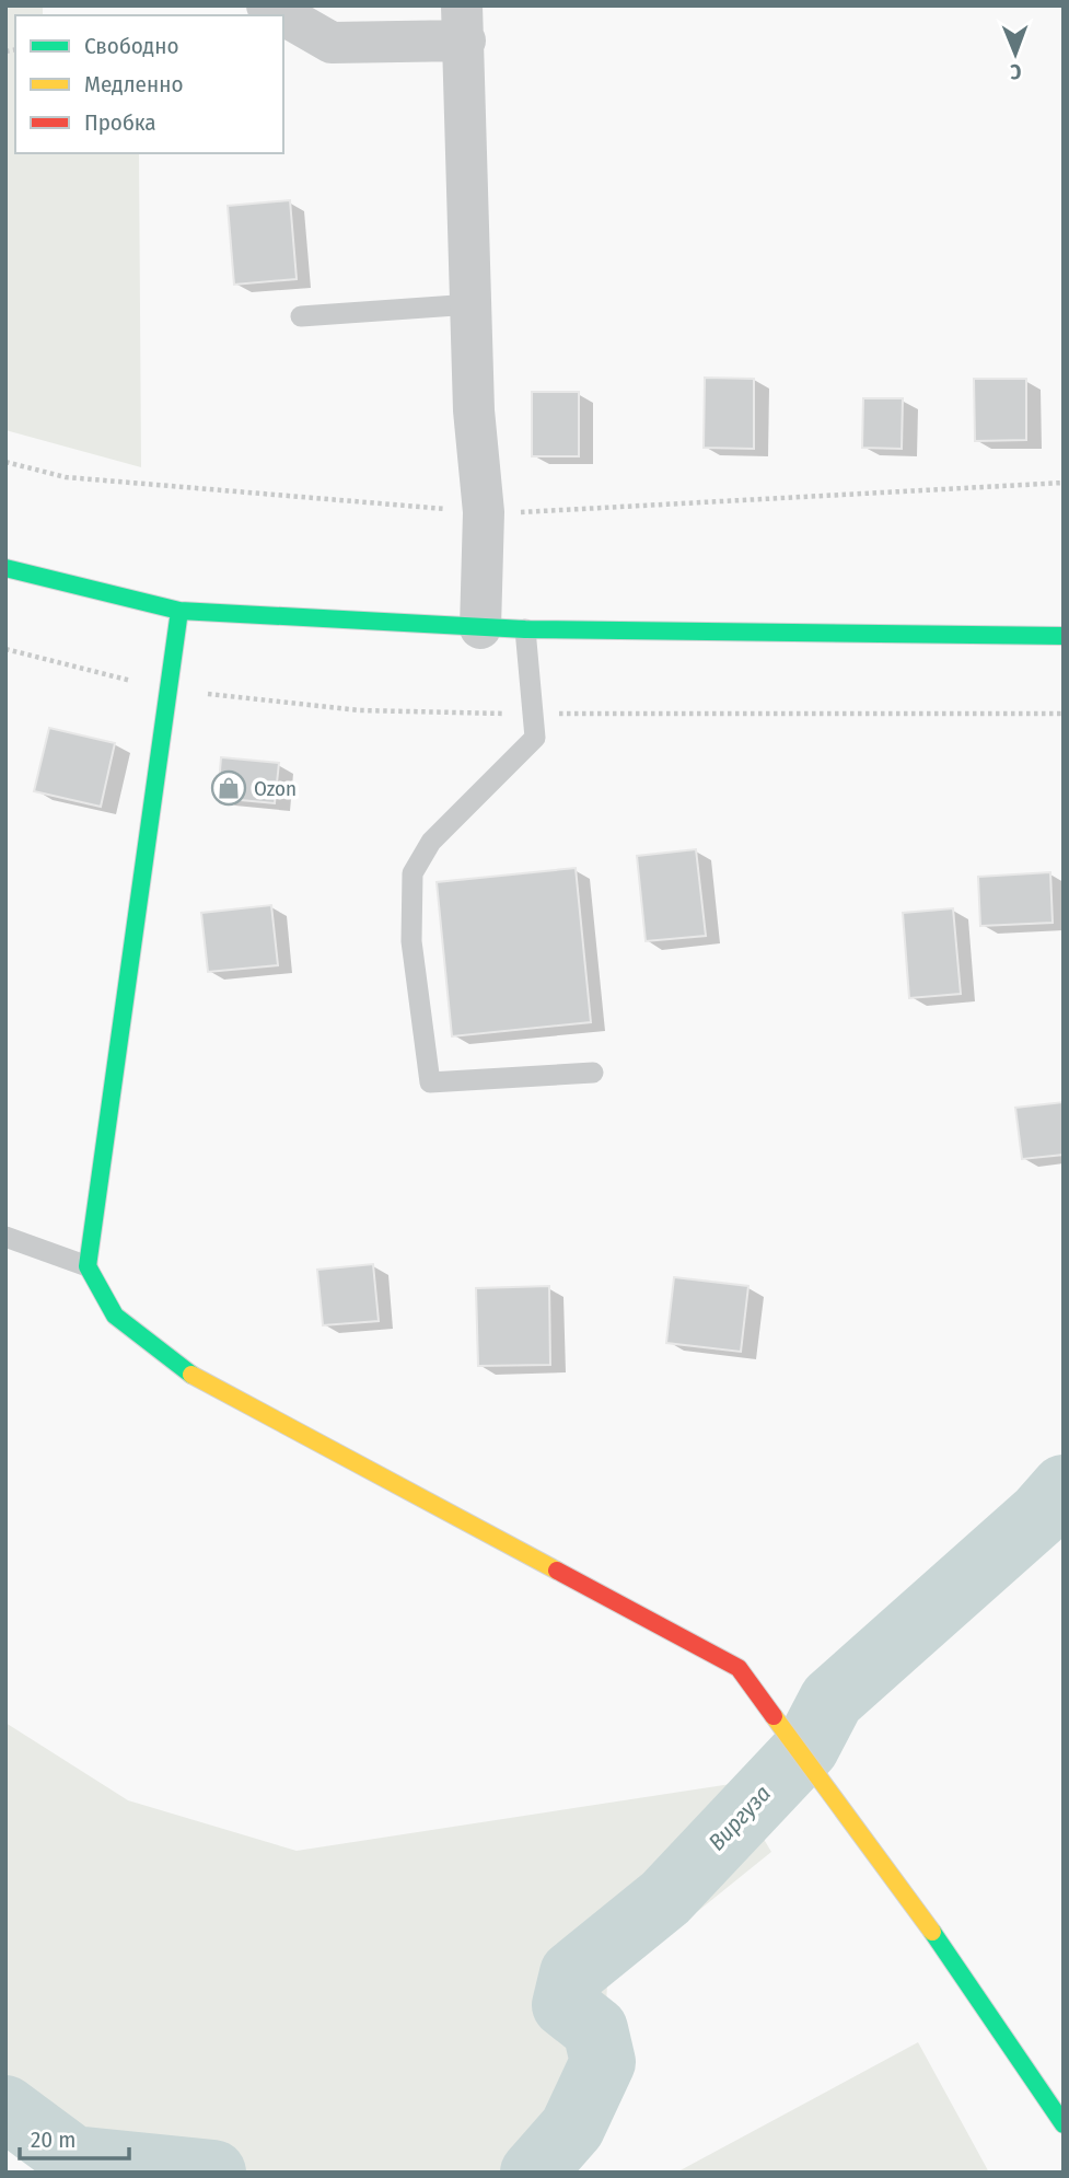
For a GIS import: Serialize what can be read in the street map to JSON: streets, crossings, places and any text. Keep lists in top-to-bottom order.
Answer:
{
  "water": ["Виргуза"],
  "places": {
    "shop": ["Ozon"]
  },
  "legend": ["Свободно", "Медленно", "Пробка"],
  "scale_bar": "20 m",
  "north": "bottom"
}
